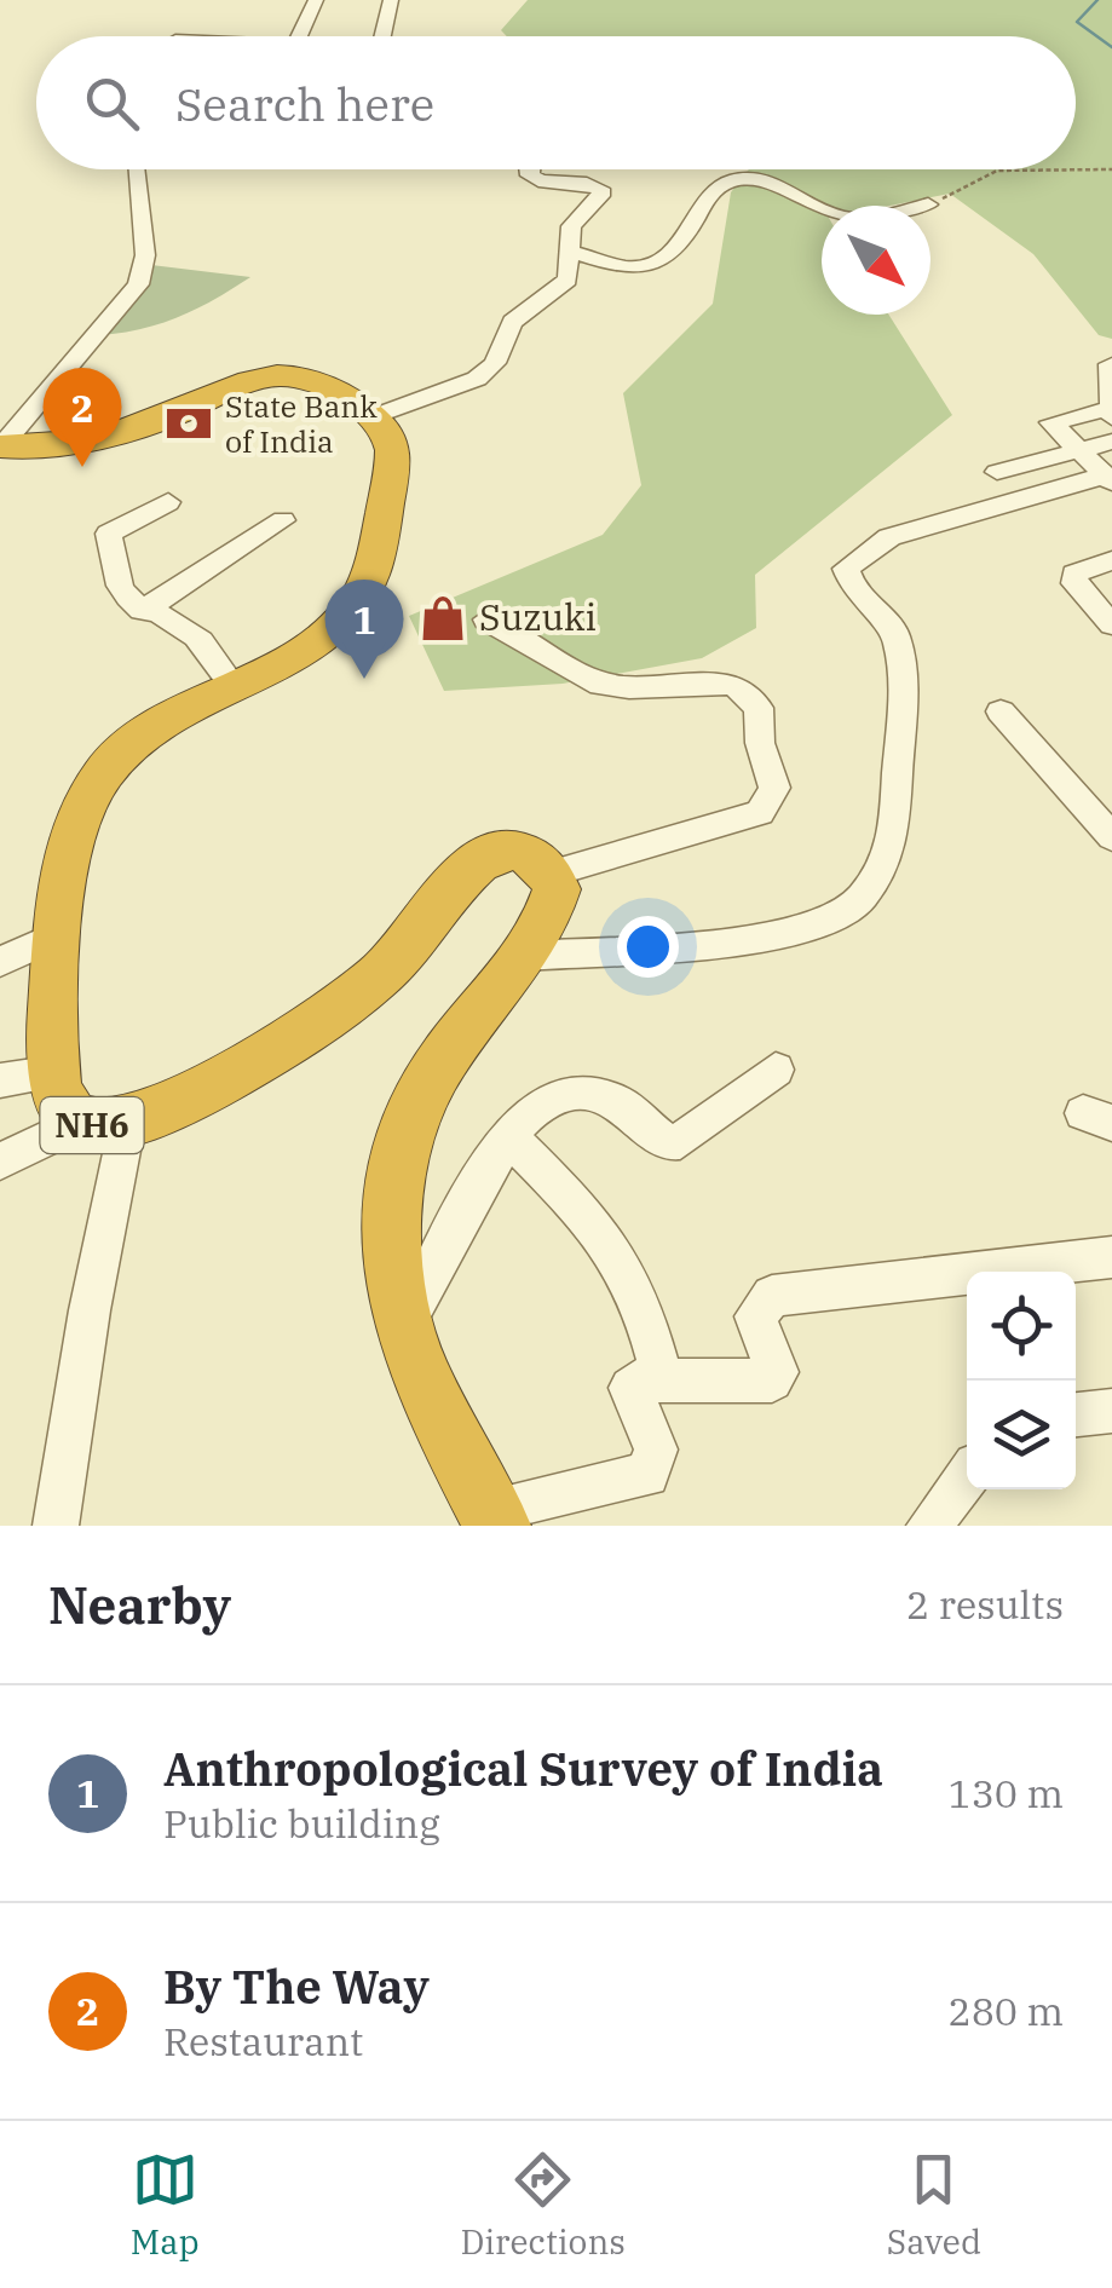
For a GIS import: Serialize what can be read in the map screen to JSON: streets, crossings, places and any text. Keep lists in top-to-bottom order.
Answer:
{
  "streets": {
    "highway": ["NH6"]
  },
  "places": {
    "bank": ["State Bank of India"],
    "shop": ["Suzuki"]
  },
  "north": "bottom right",
  "page": {
    "search": "Search here",
    "pins": ["2", "1"],
    "heading": ["Nearby", "2 results"],
    "list": [
      {
        "mark": "1",
        "name": "Anthropological Survey of India",
        "note": "Public building",
        "value": "130 m"
      },
      {
        "mark": "2",
        "name": "By The Way",
        "note": "Restaurant",
        "value": "280 m"
      }
    ],
    "nav": ["Map", "Directions", "Saved"]
  }
}
